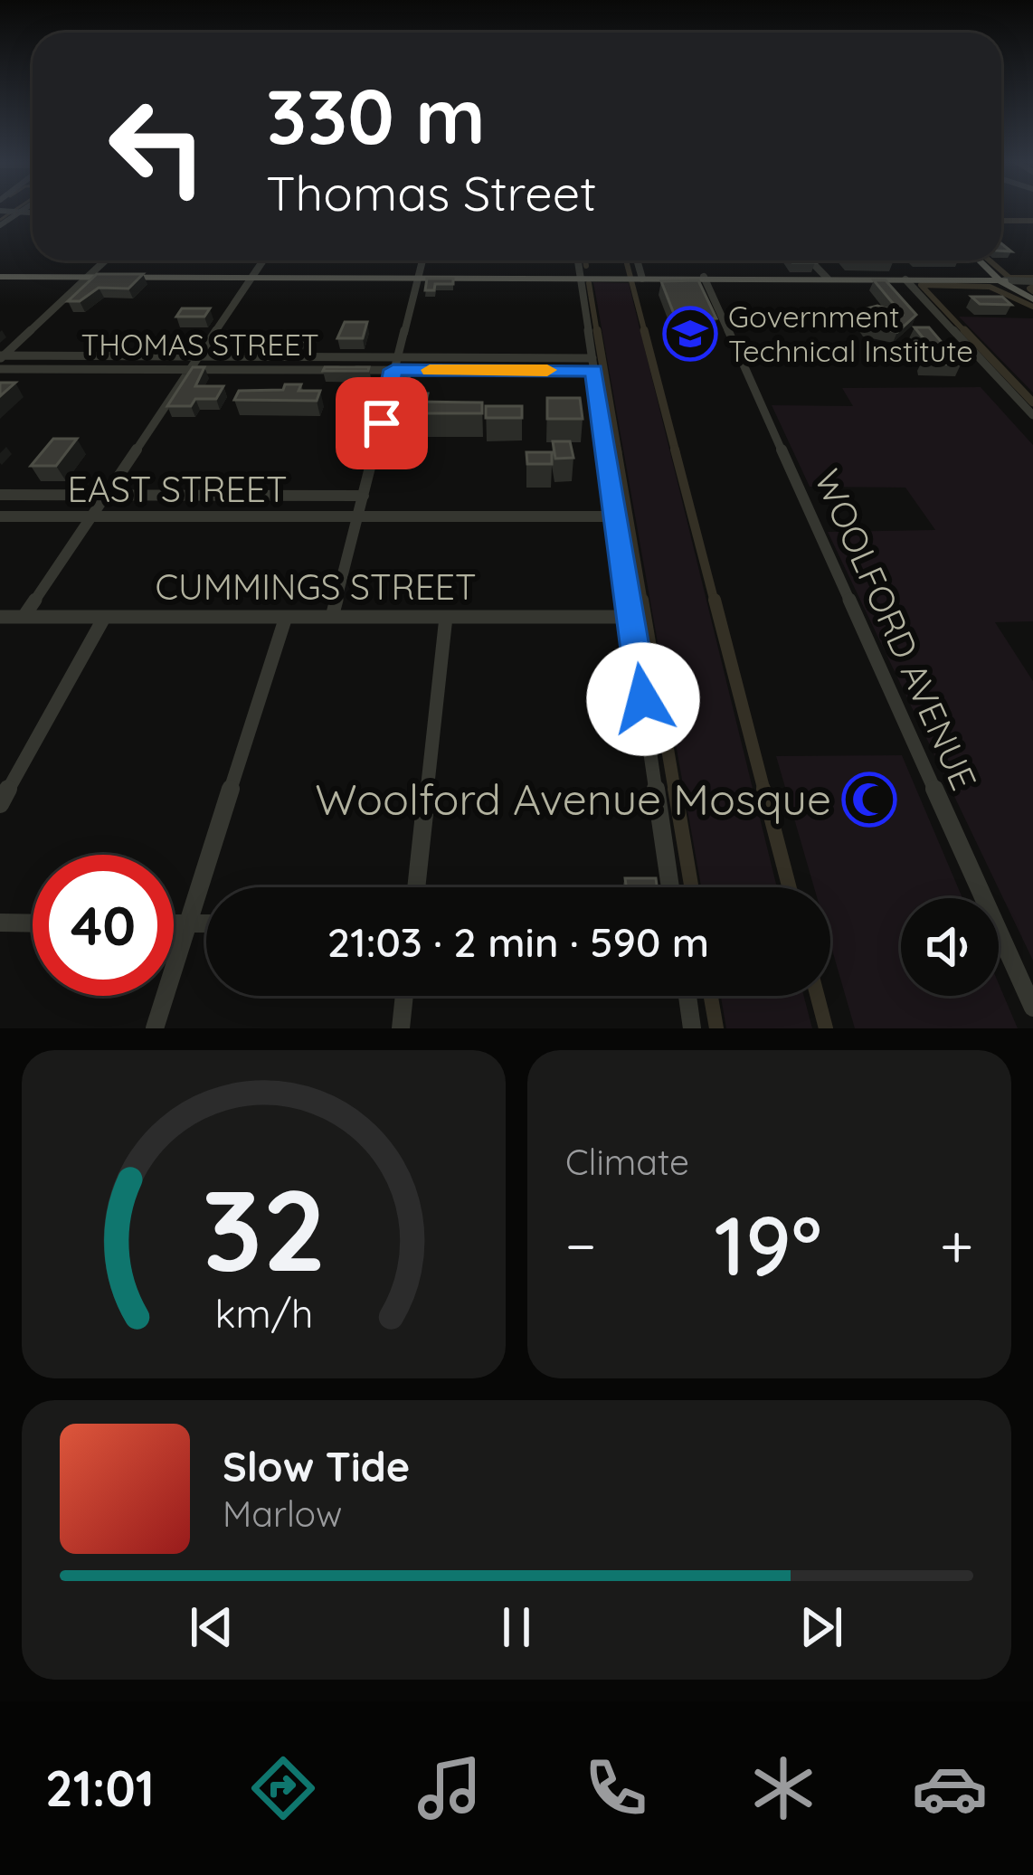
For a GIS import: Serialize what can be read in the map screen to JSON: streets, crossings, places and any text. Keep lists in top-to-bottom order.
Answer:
{
  "streets": {
    "street": [
      "THOMAS STREET",
      "EAST STREET",
      "CUMMINGS STREET",
      "WOOLFORD AVENUE"
    ]
  },
  "places": {
    "school or university": ["Government Technical Institute"],
    "mosque": ["Woolford Avenue Mosque"]
  },
  "page": {
    "turn": ["330 m", "Thomas Street"],
    "limit": "40",
    "trip": "21:03 · 2 min · 590 m",
    "tile": "Climate",
    "heat": ["−", "19°", "+"],
    "song": ["Slow Tide", "Marlow"],
    "tabs": "21:01",
    "gauge": ["32", "km/h"]
  }
}
